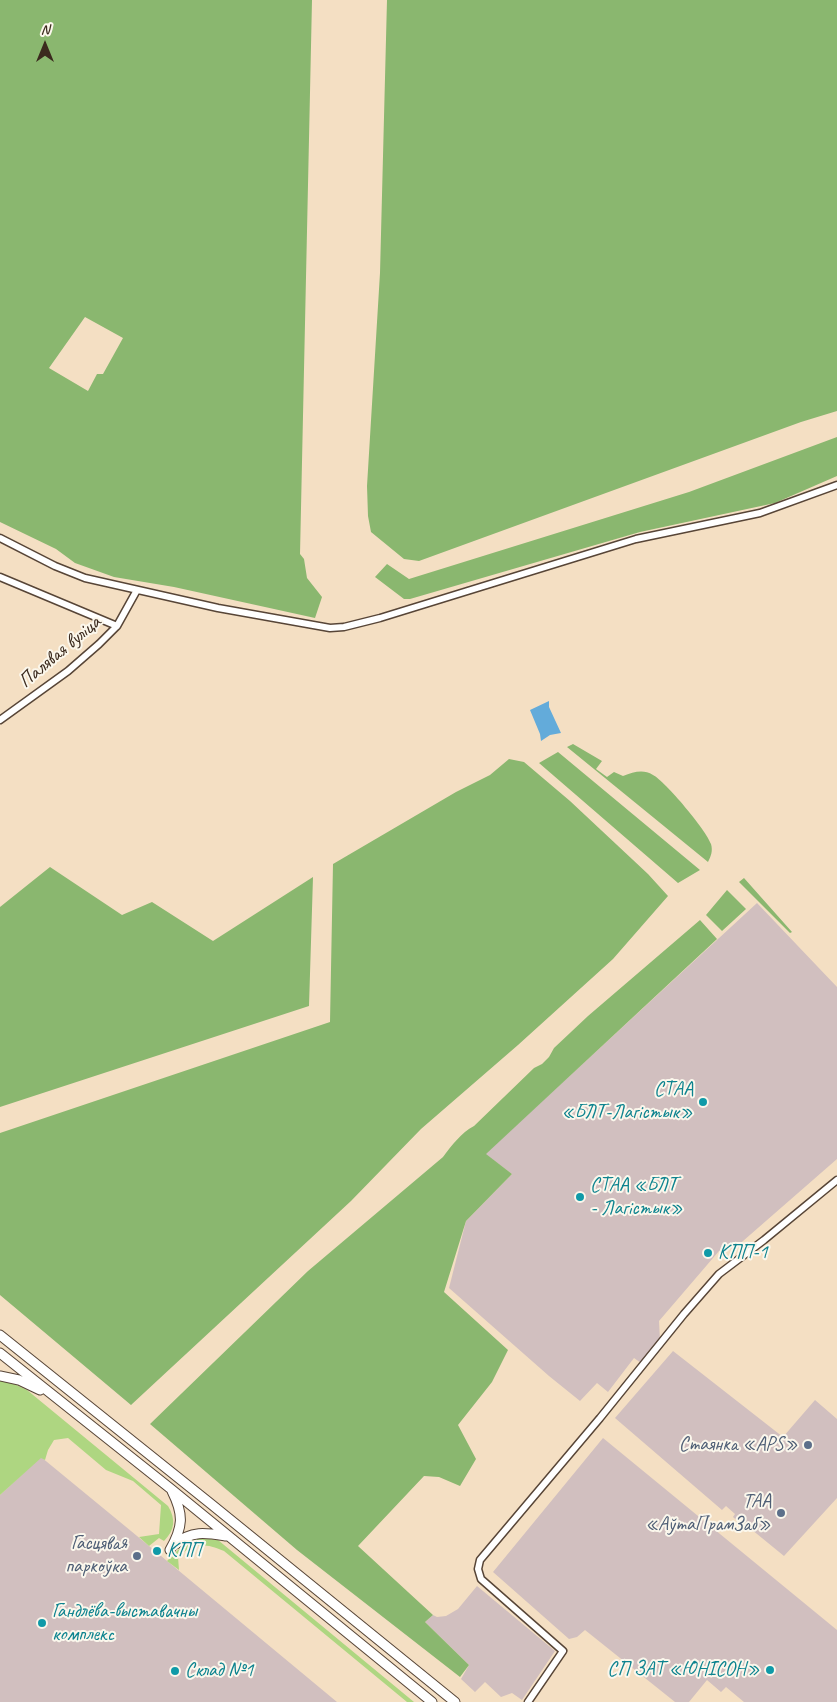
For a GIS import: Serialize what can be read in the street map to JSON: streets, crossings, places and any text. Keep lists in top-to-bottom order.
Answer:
{
  "streets": {
    "street": ["Палявая вуліца"]
  },
  "places": [
    "СТАА «БЛТ-Лагістык»",
    "СТАА «БЛТ - Лагістык»",
    "КПП-1",
    "Стаянка «APS»",
    "ТАА «АўтаПрамЗаб»",
    "КПП",
    "Гасцявая паркоўка",
    "Гандлёва-выставачны комплекс",
    "СП ЗАТ «ЮНІСОН»",
    "Склад №1"
  ],
  "north": "top"
}
